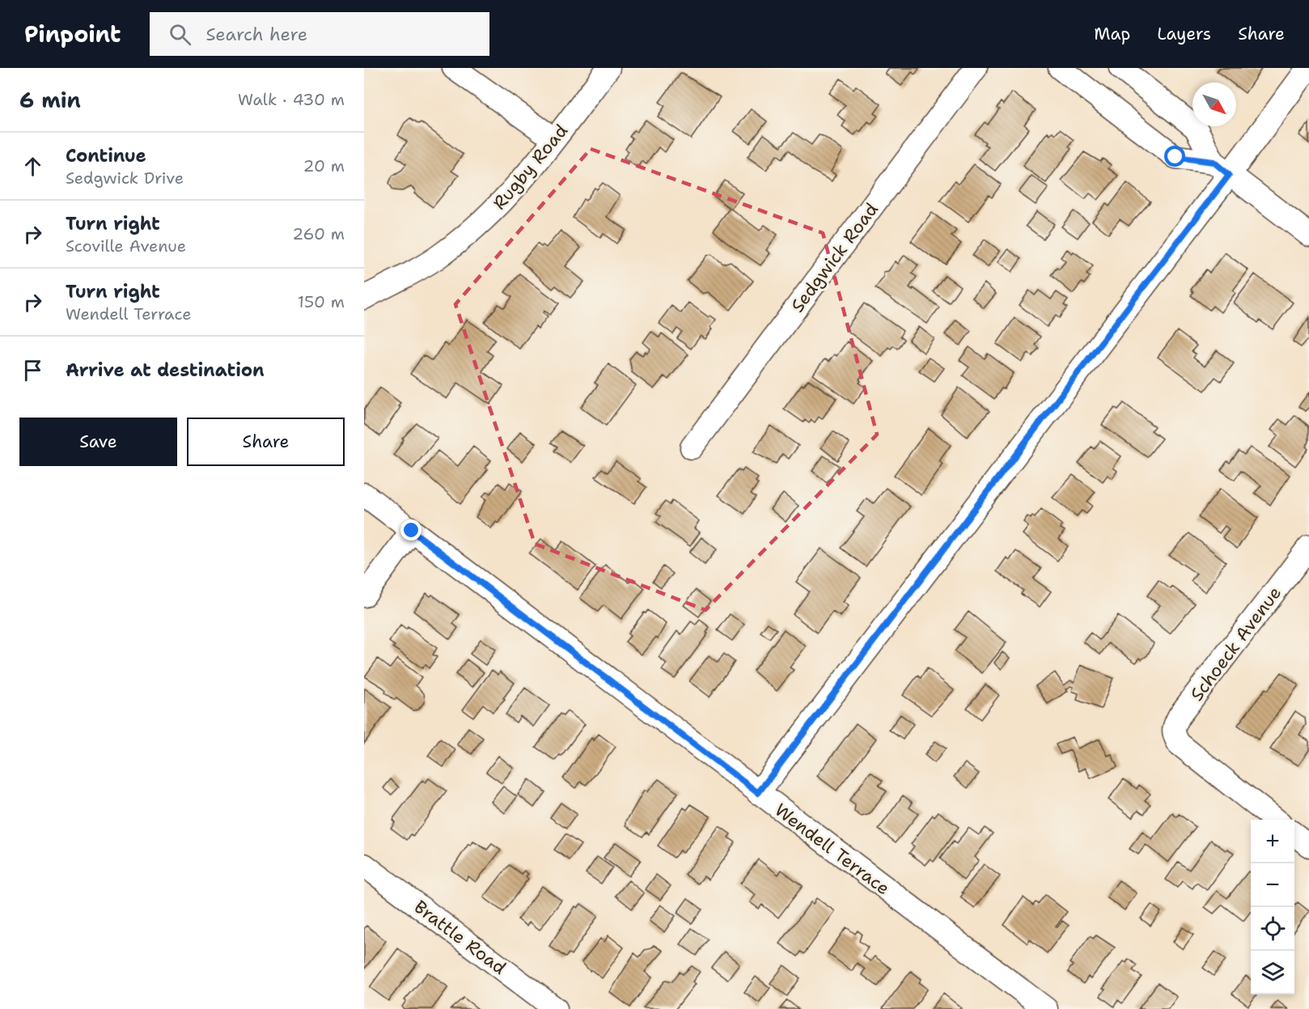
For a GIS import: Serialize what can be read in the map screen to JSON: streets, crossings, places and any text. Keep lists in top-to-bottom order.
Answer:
{
  "streets": {
    "street": [
      "Rugby Road",
      "Sedgwick Road",
      "Schoeck Avenue",
      "Wendell Terrace",
      "Brattle Road"
    ]
  },
  "north": "bottom right",
  "page": {
    "header": "Pinpoint",
    "search": "Search here",
    "nav": ["Map", "Layers", "Share"],
    "heading": ["6 min", "Walk · 430 m"],
    "list": [
      ["Continue", "Sedgwick Drive", "20 m"],
      ["Turn right", "Scoville Avenue", "260 m"],
      ["Turn right", "Wendell Terrace", "150 m"],
      "Arrive at destination"
    ],
    "buttons": ["Save", "Share"],
    "map_buttons": ["+", "−"]
  }
}
